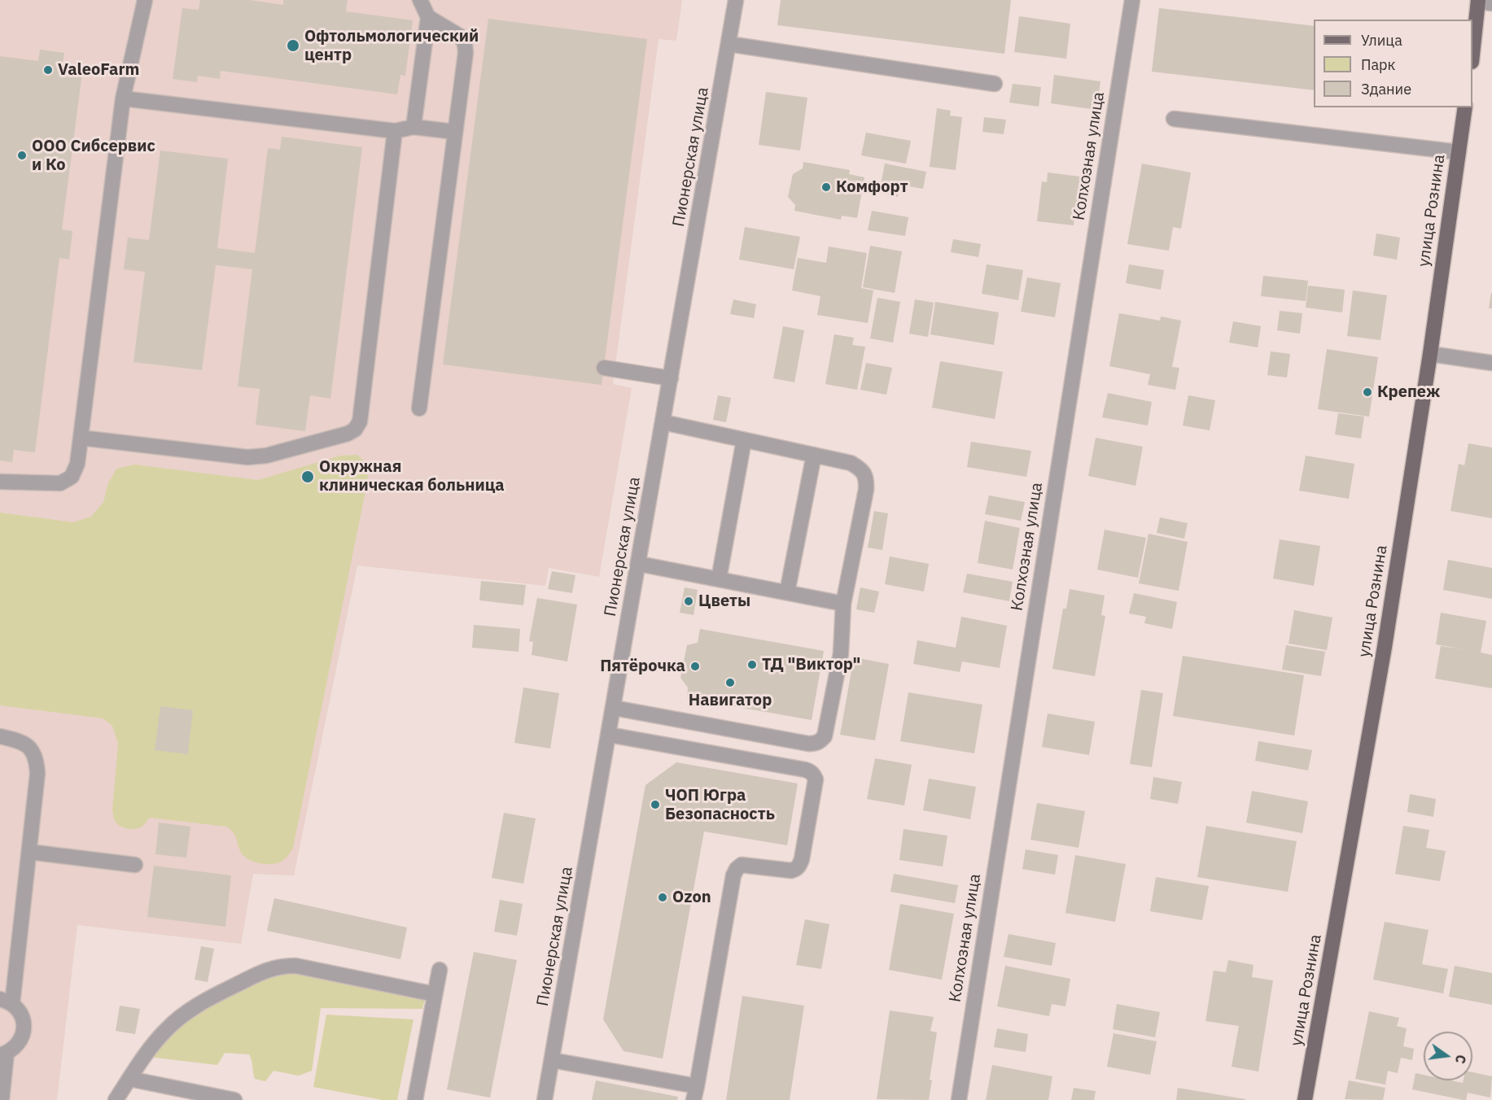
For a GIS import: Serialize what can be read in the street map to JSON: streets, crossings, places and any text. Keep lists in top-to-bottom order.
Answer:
{
  "streets": {
    "main road": ["улица Рознина"],
    "street": ["Колхозная улица", "Пионерская улица"]
  },
  "places": [
    "Офтольмологический центр",
    "ValeoFarm",
    "ООО Сибсервис и Ко",
    "Комфорт",
    "Крепеж",
    "Окружная клиническая больница",
    "Цветы",
    "ТД \"Виктор\"",
    "Пятёрочка",
    "Навигатор",
    "ЧОП Югра Безопасность",
    "Ozon"
  ],
  "legend": ["Улица", "Парк", "Здание"],
  "north": "right"
}
